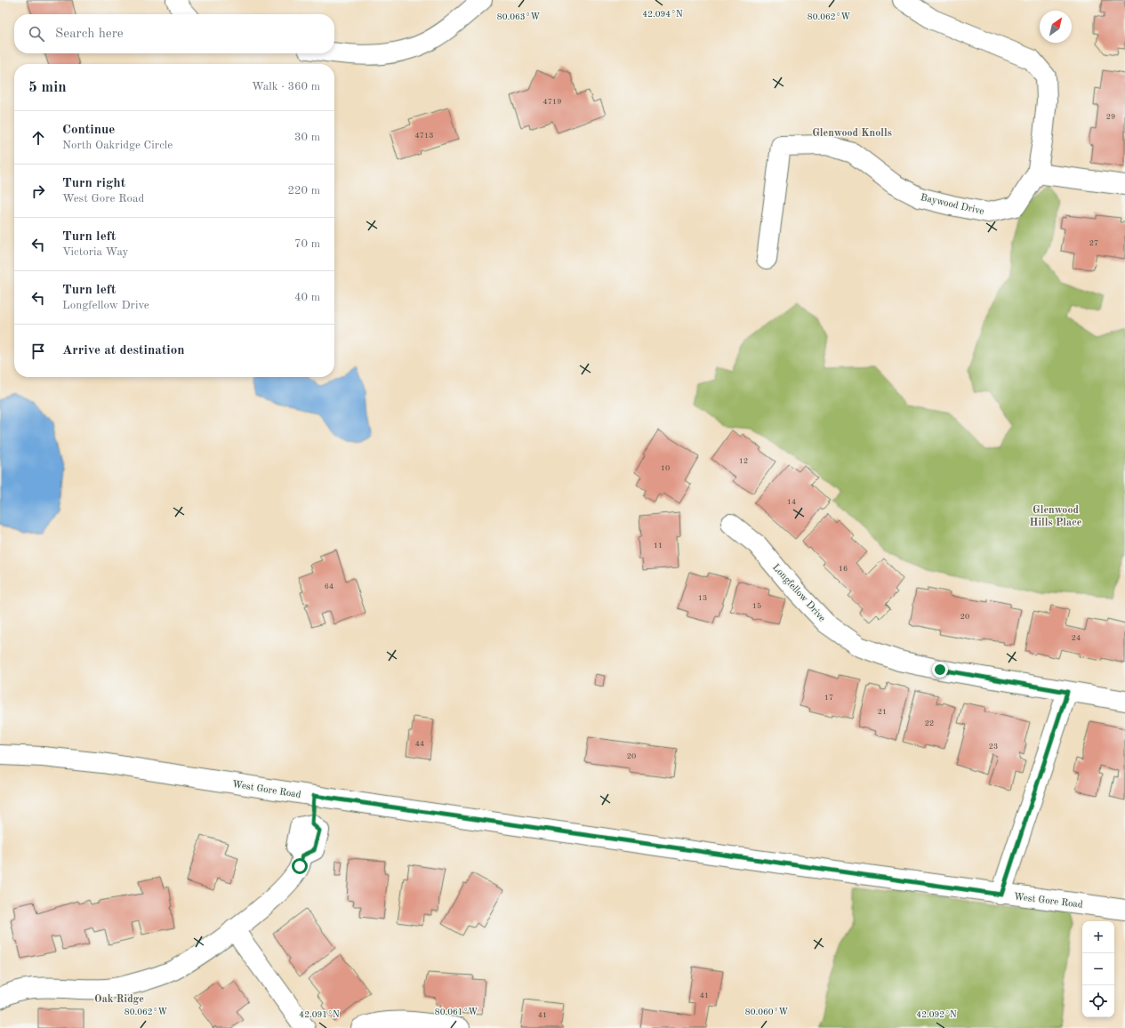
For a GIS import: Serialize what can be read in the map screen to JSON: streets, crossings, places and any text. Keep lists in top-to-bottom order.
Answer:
{
  "streets": {
    "street": ["Baywood Drive", "Longfellow Drive", "West Gore Road"]
  },
  "districts": ["Glenwood Knolls", "Glenwood Hills Place", "Oak Ridge"],
  "house_numbers": [
    "4719",
    "29",
    "4713",
    "27",
    "12",
    "10",
    "14",
    "11",
    "16",
    "64",
    "13",
    "15",
    "20",
    "24",
    "17",
    "21",
    "22",
    "44",
    "23",
    "20",
    "41",
    "41"
  ],
  "north": "top right",
  "page": {
    "search": "Search here",
    "heading": ["5 min", "Walk · 360 m"],
    "list": [
      ["Continue", "North Oakridge Circle", "30 m"],
      ["Turn right", "West Gore Road", "220 m"],
      ["Turn left", "Victoria Way", "70 m"],
      ["Turn left", "Longfellow Drive", "40 m"],
      "Arrive at destination"
    ],
    "map_buttons": ["+", "−"]
  },
  "coordinates": [
    "42.094°N",
    "80.063°W",
    "80.062°W",
    "80.061°W",
    "80.060°W",
    "42.091°N",
    "42.092°N"
  ]
}
